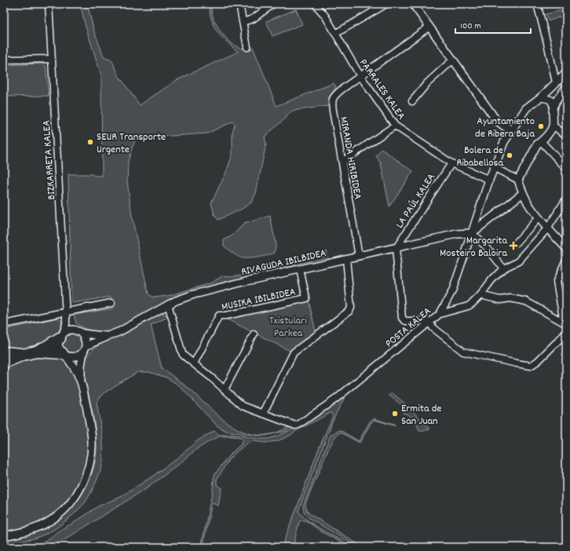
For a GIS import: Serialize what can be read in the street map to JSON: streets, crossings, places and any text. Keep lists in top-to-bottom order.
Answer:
{
  "streets": {
    "street": [
      "PARRALES KALEA",
      "MIRANDA HIRIBIDEA",
      "BIZKARRETA KALEA",
      "LA PAÚL KALEA",
      "RIVAGUDA IBILBIDEA",
      "MUSIKA IBILBIDEA",
      "POSTA KALEA"
    ]
  },
  "crossings": [
    ["PARRALES KALEA", "MIRANDA HIRIBIDEA"],
    ["PARRALES KALEA", "LA PAÚL KALEA"],
    ["PARRALES KALEA", "POSTA KALEA"],
    ["MIRANDA HIRIBIDEA", "RIVAGUDA IBILBIDEA"],
    ["BIZKARRETA KALEA", "RIVAGUDA IBILBIDEA"],
    ["LA PAÚL KALEA", "RIVAGUDA IBILBIDEA"],
    ["RIVAGUDA IBILBIDEA", "MUSIKA IBILBIDEA"],
    ["RIVAGUDA IBILBIDEA", "POSTA KALEA"]
  ],
  "parks": ["Txistulari Parkea"],
  "places": {
    "other": [
      "Ayuntamiento de Ribera Baja",
      "SEUR Transporte Urgente",
      "Bolera de Ribabellosa",
      "Ermita de San Juan"
    ],
    "health": ["Margarita Mosteiro Baloira"]
  },
  "scale_bar": "100 m"
}
